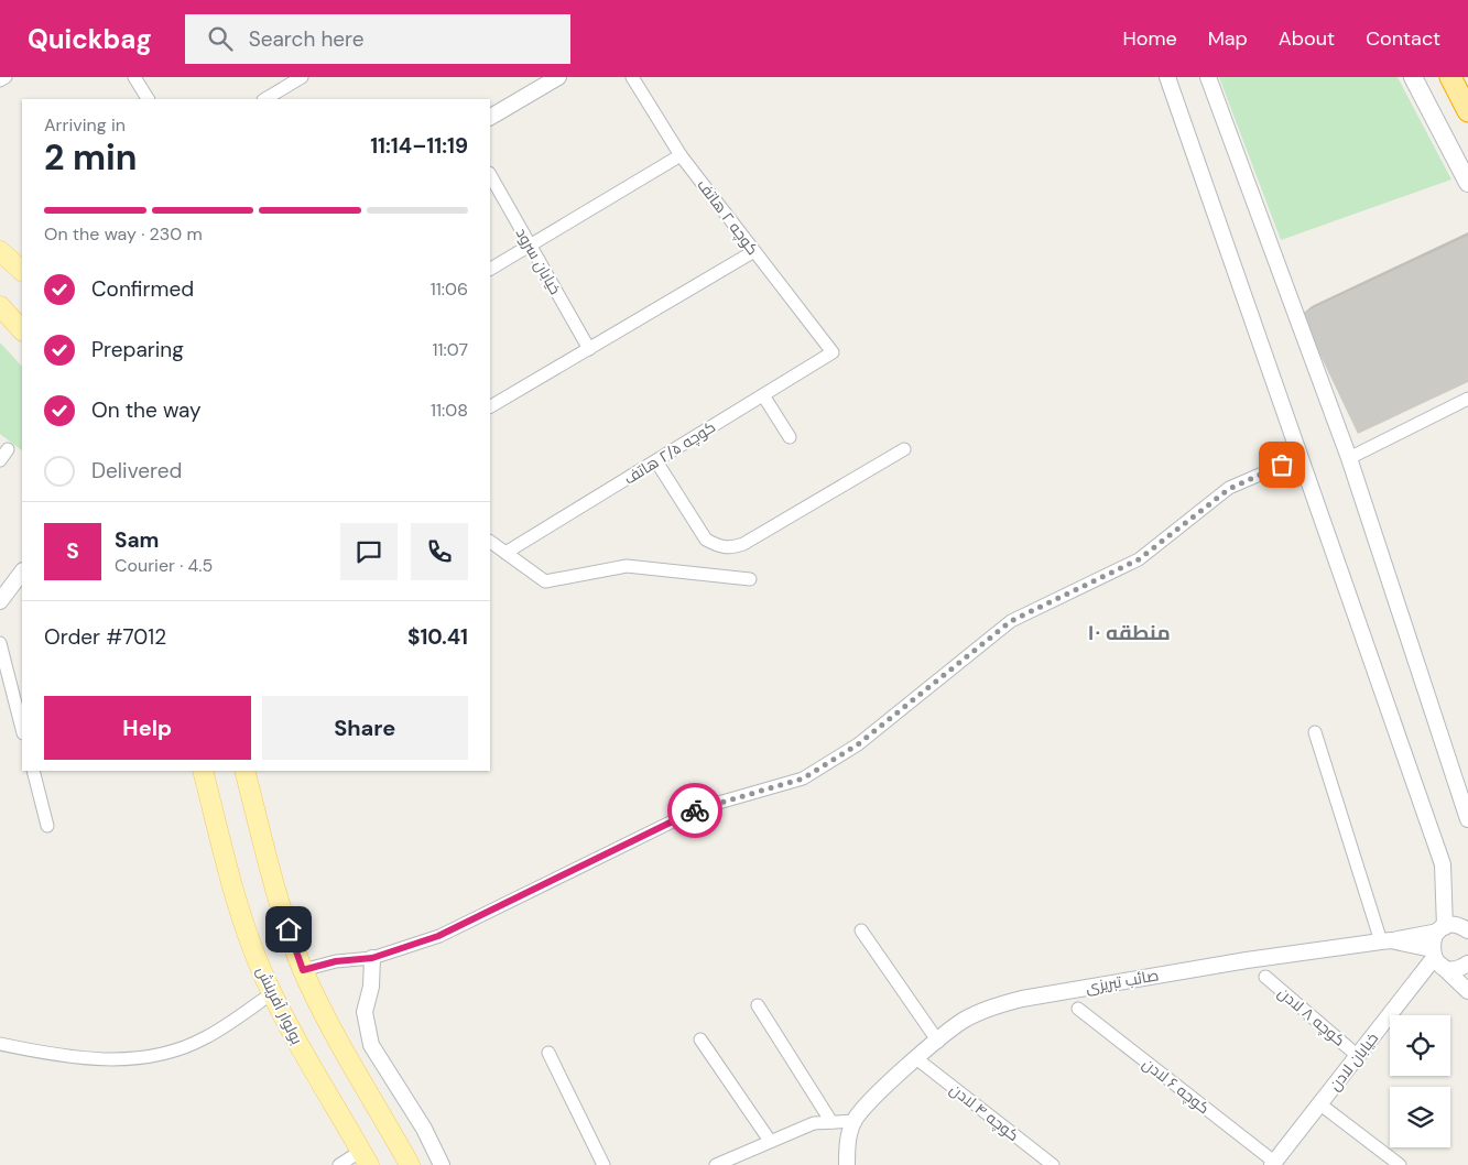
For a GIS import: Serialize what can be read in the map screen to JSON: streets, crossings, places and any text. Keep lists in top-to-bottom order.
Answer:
{
  "streets": {
    "main road": ["بولوار آفرینش"],
    "street": [
      "کوچه ۲ هاتف",
      "خیابان سرود",
      "کوچه ۲/۵ هاتف",
      "صائب تبریزی",
      "کوچه ۸ لادن",
      "خیابان لادن",
      "کوچه ۶ لادن",
      "کوچه ۴ لادن"
    ]
  },
  "crossings": [
    ["کوچه ۲ هاتف", "کوچه ۲/۵ هاتف"],
    ["صائب تبریزی", "خیابان لادن"],
    ["صائب تبریزی", "کوچه ۴ لادن"],
    ["کوچه ۸ لادن", "خیابان لادن"],
    ["خیابان لادن", "کوچه ۶ لادن"]
  ],
  "districts": ["منطقه ۱۰"],
  "page": {
    "header": "Quickbag",
    "search": "Search here",
    "nav": [
      "Home",
      "Map",
      "About",
      "Contact"
    ],
    "heading": ["2 min", "Arriving in", "11:14–11:19"],
    "panel": [
      "Sam",
      "Courier · 4.5",
      "Order #7012",
      "$10.41"
    ],
    "bar": "On the way · 230 m",
    "list": [
      ["Confirmed", "11:06"],
      ["Preparing", "11:07"],
      ["On the way", "11:08"],
      "Delivered"
    ],
    "round": "S",
    "buttons": ["Help", "Share"]
  }
}
